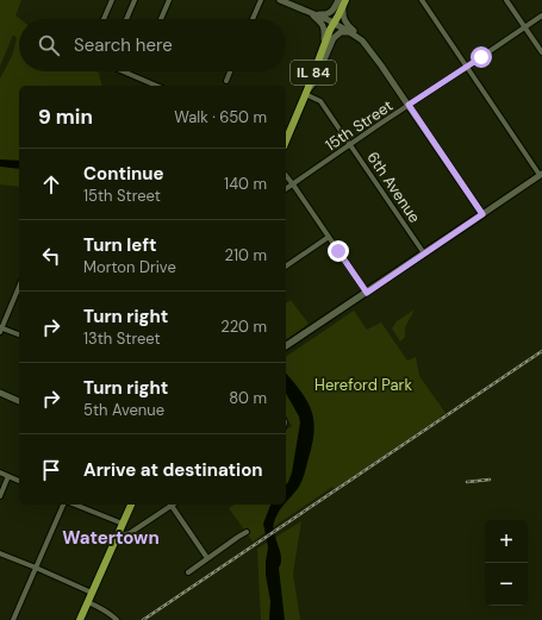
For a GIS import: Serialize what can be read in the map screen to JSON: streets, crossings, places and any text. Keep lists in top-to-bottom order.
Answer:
{
  "streets": {
    "main road": ["IL 84"],
    "street": ["15th Street", "6th Avenue"]
  },
  "crossings": [
    ["IL 84", "6th Avenue"],
    ["15th Street", "6th Avenue"]
  ],
  "districts": ["Watertown"],
  "parks": ["Hereford Park"],
  "page": {
    "search": "Search here",
    "heading": ["9 min", "Walk · 650 m"],
    "list": [
      ["Continue", "15th Street", "140 m"],
      ["Turn left", "Morton Drive", "210 m"],
      ["Turn right", "13th Street", "220 m"],
      ["Turn right", "5th Avenue", "80 m"],
      "Arrive at destination"
    ],
    "map_buttons": ["+", "−"]
  }
}
